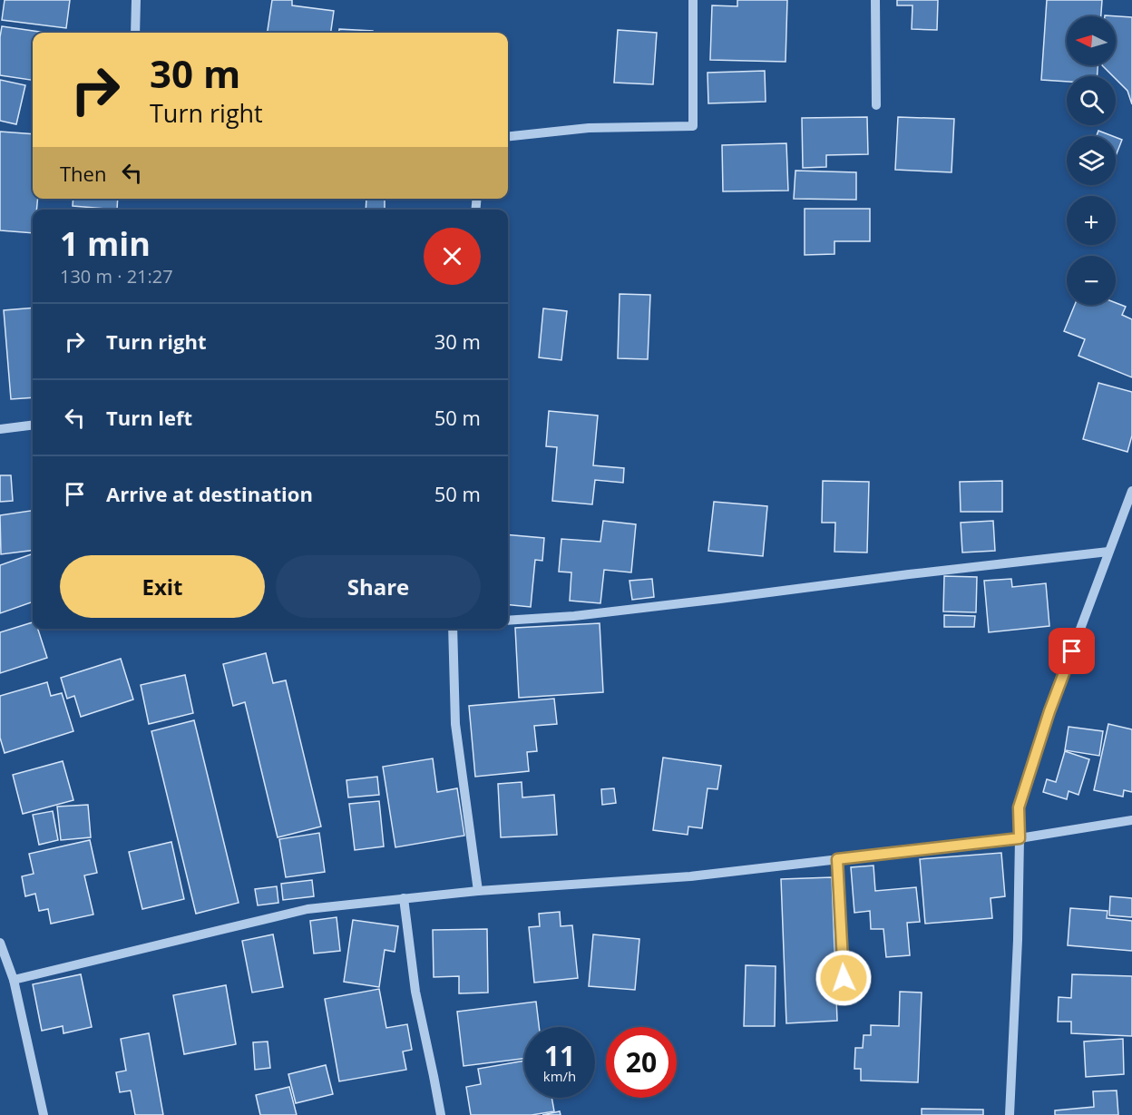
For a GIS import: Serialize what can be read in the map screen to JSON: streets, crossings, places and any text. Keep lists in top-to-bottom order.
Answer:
{
  "north": "left",
  "page": {
    "map_buttons": ["+", "−"],
    "turn": ["30 m", "Turn right"],
    "then": "Then",
    "heading": ["1 min", "130 m · 21:27"],
    "list": [
      {
        "name": "Turn right",
        "value": "30 m"
      },
      {
        "name": "Turn left",
        "value": "50 m"
      },
      {
        "name": "Arrive at destination",
        "value": "50 m"
      }
    ],
    "buttons": ["Exit", "Share"],
    "speed": "11 km/h",
    "limit": "20"
  }
}
